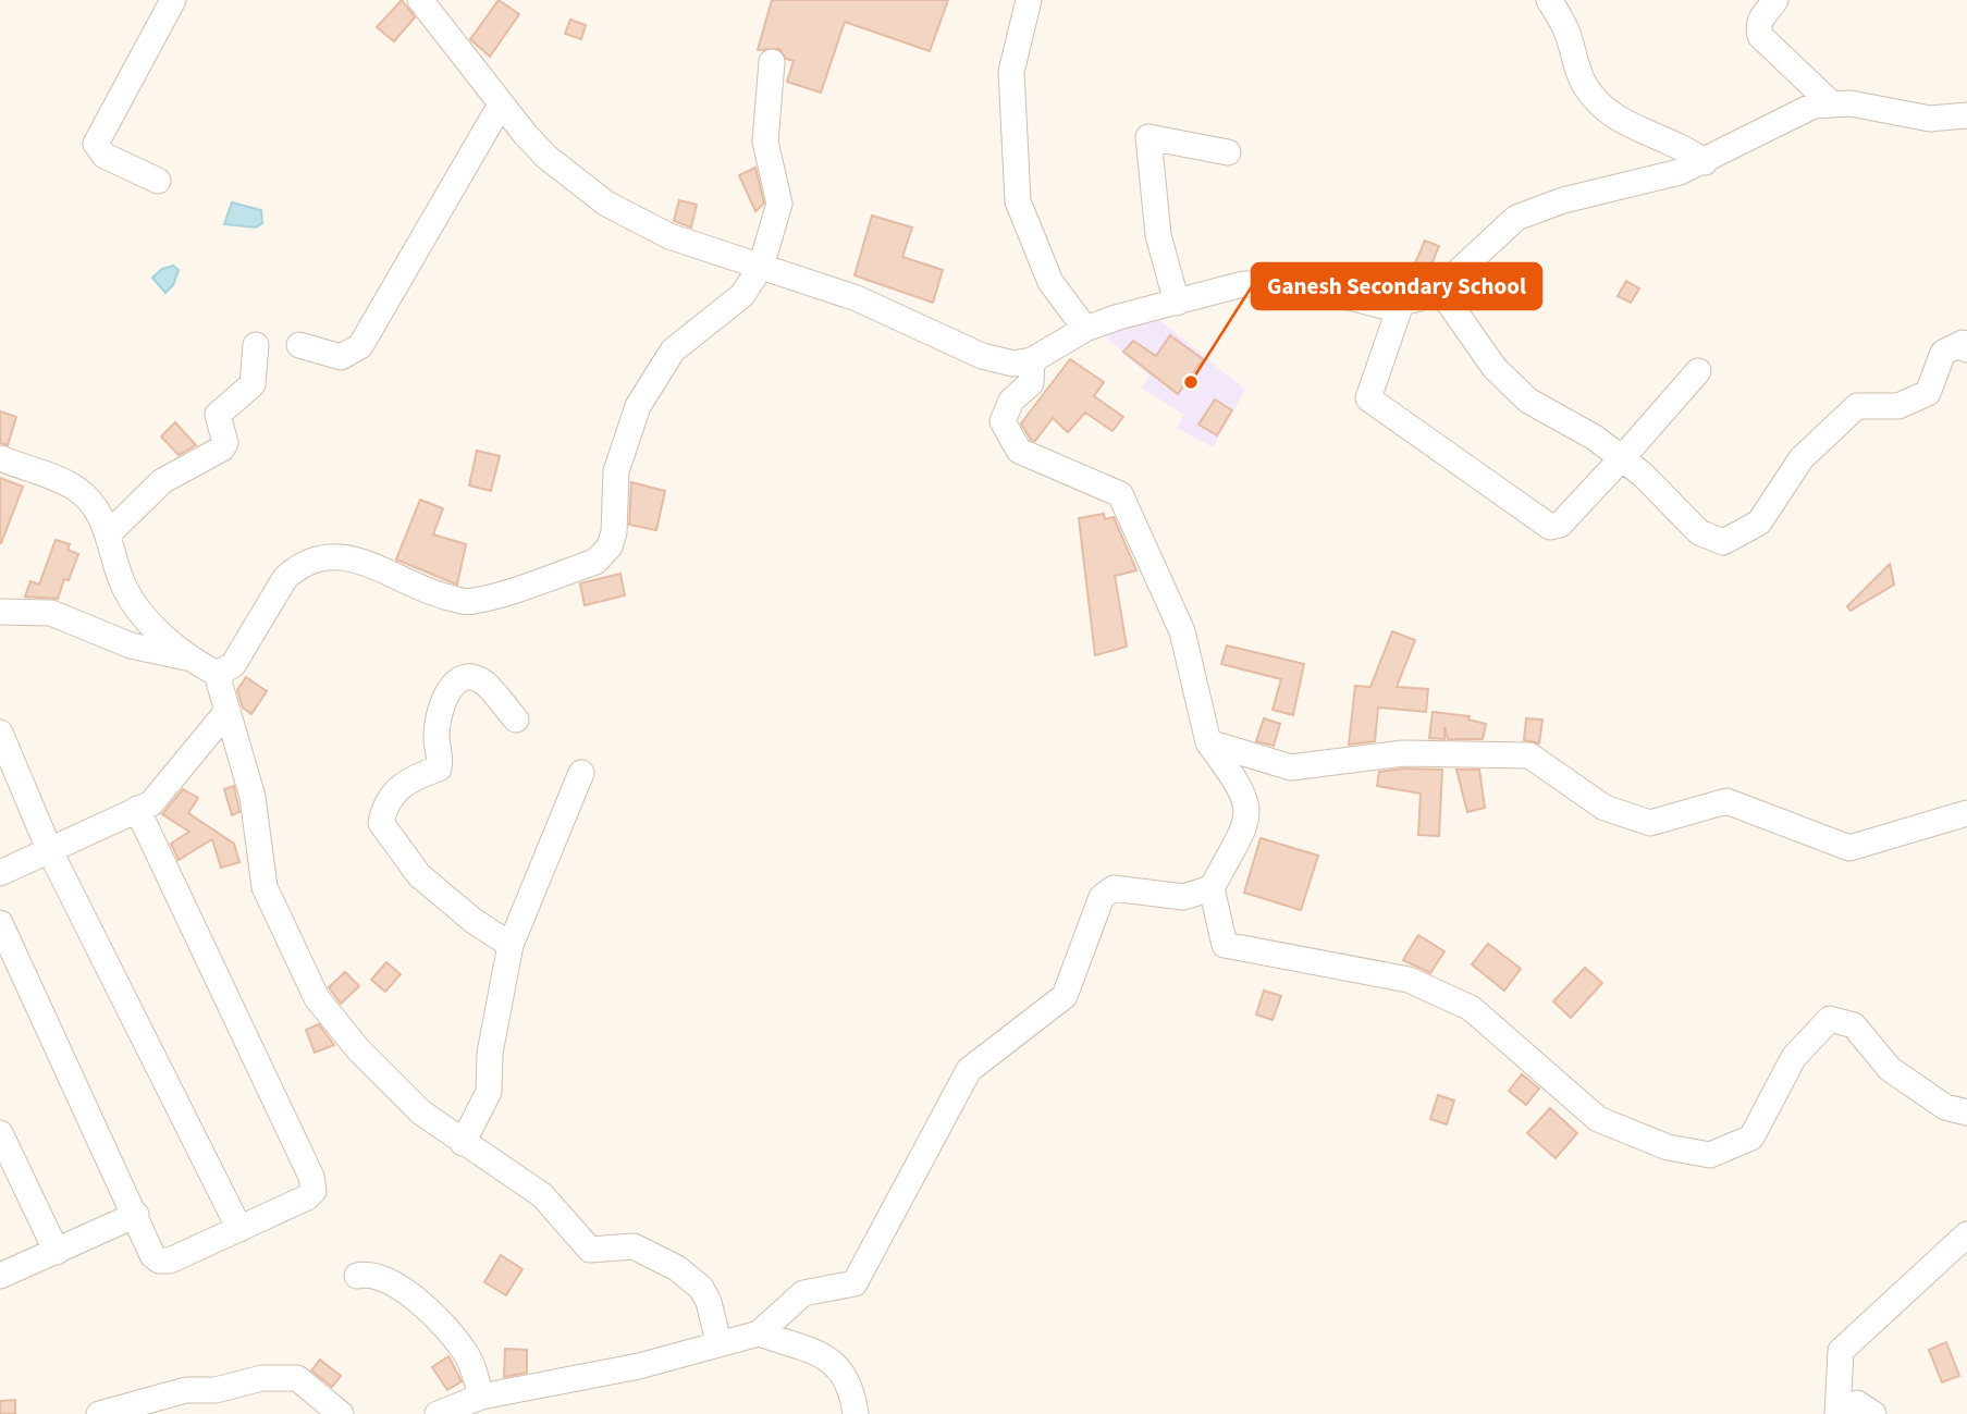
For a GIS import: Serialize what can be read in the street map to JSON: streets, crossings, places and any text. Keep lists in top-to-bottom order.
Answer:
{
  "places": ["Ganesh Secondary School"]
}
